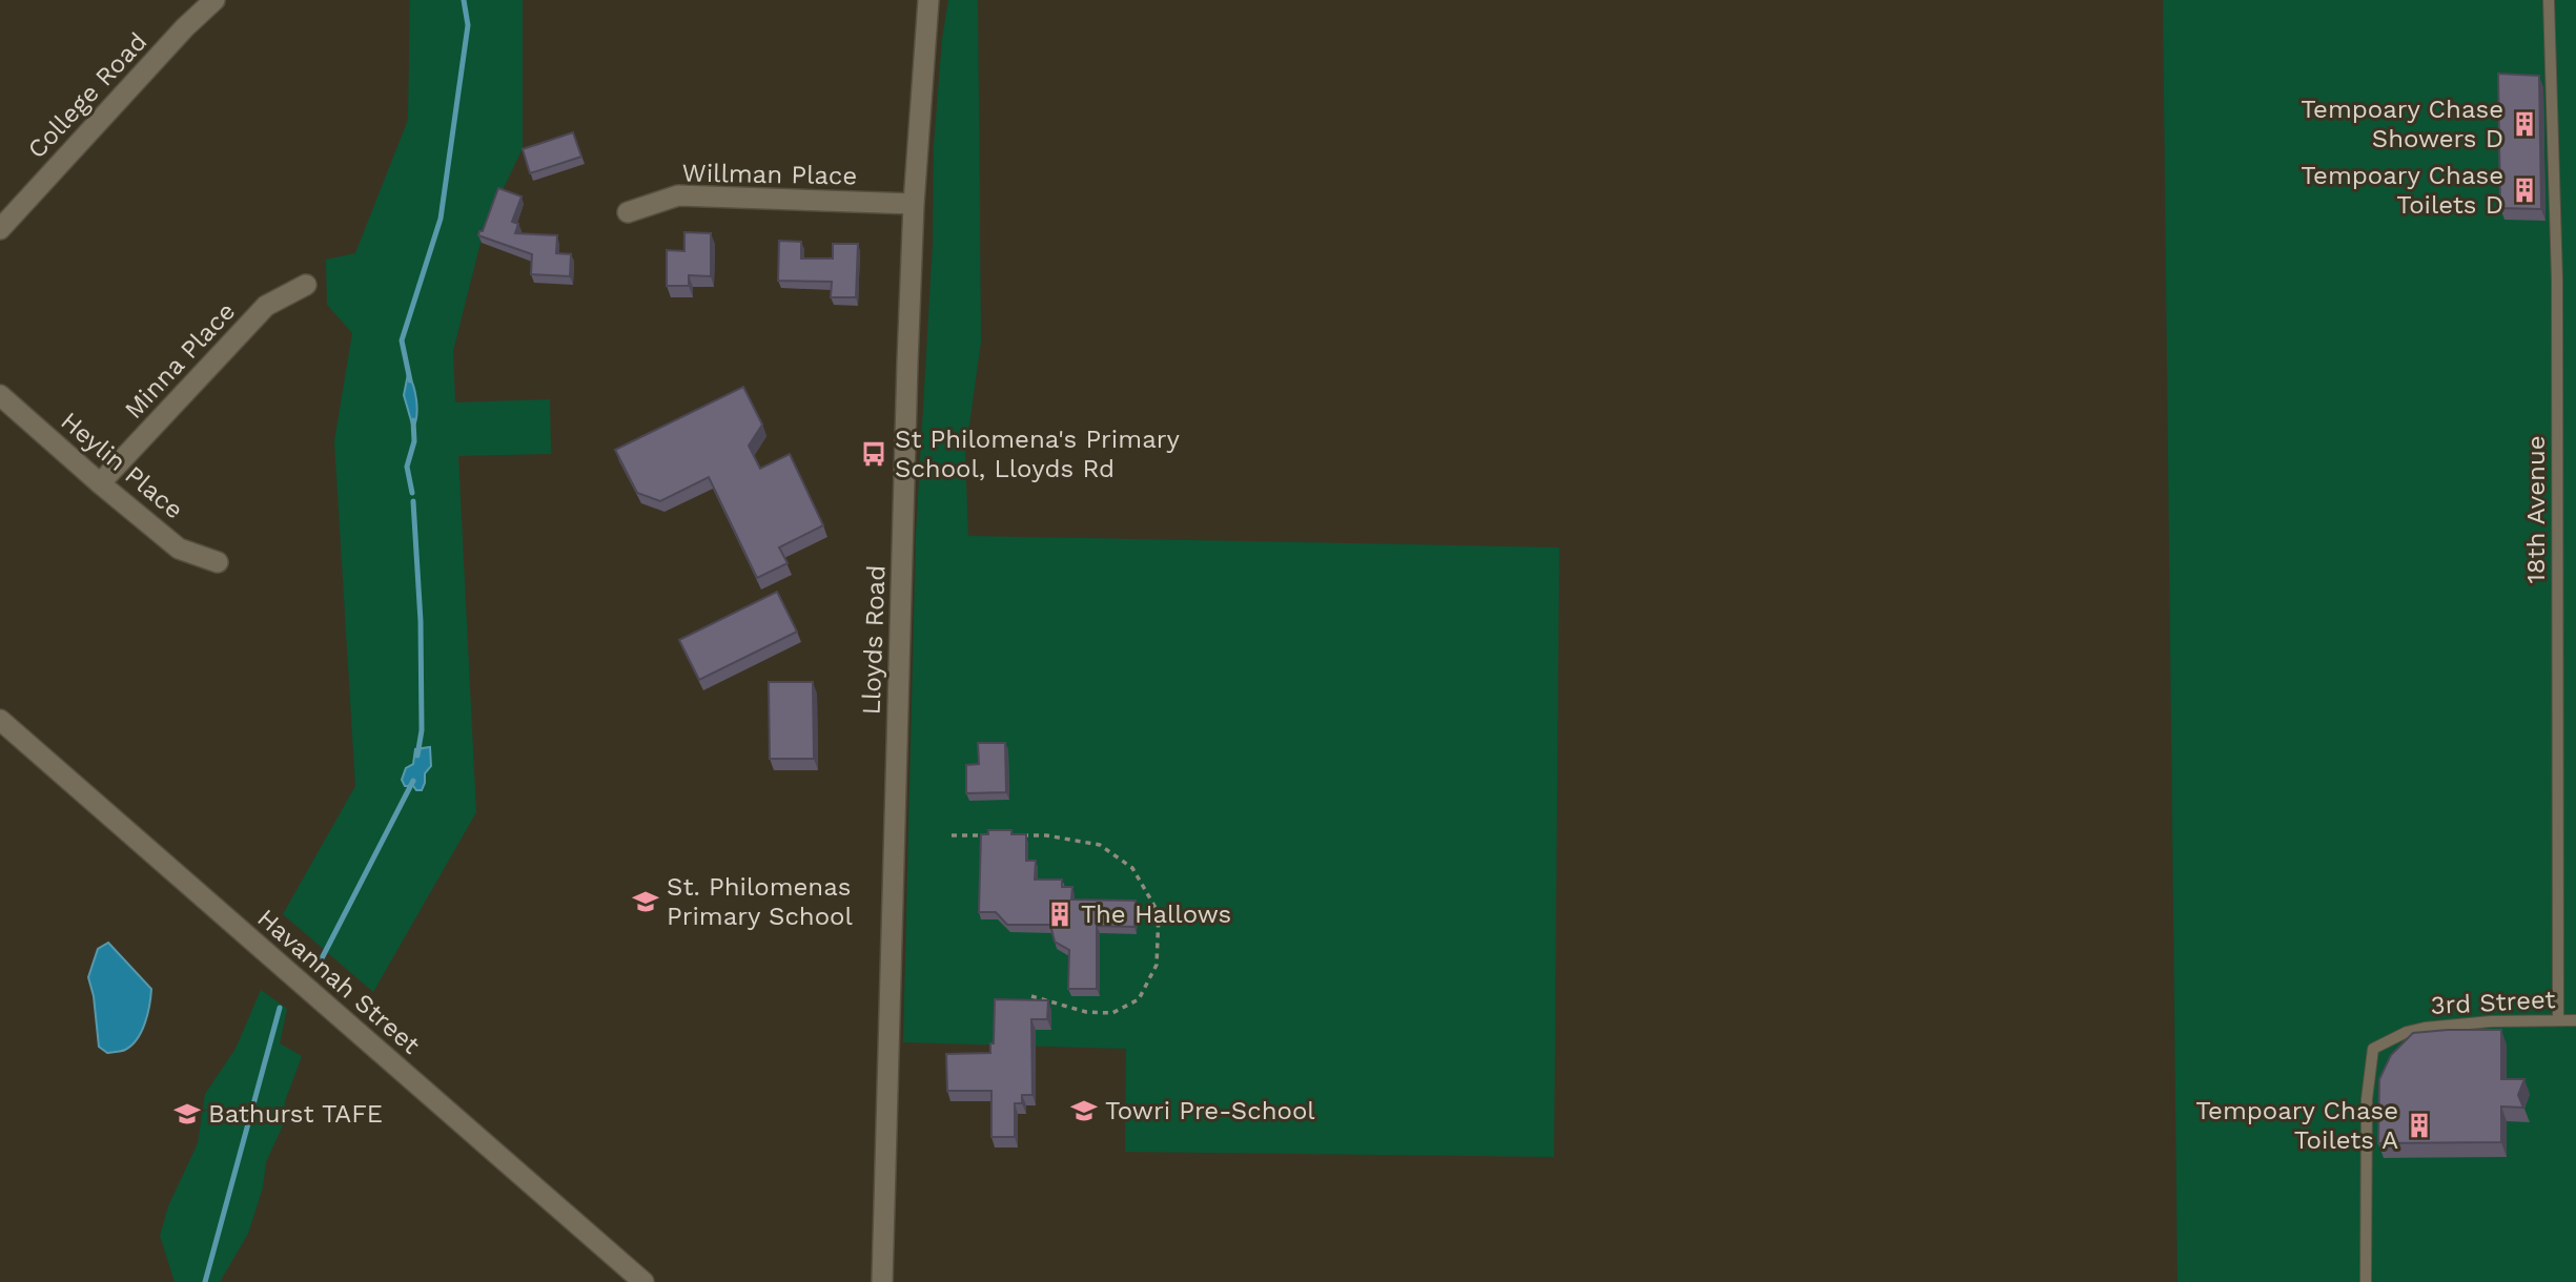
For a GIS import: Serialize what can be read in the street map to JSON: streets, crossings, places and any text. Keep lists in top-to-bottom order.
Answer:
{
  "streets": {
    "street": [
      "College Road",
      "Willman Place",
      "Minna Place",
      "Heylin Place",
      "Lloyds Road",
      "Havannah Street"
    ],
    "lane": ["18th Avenue", "3rd Street"]
  },
  "crossings": [
    ["Willman Place", "Lloyds Road"],
    ["Minna Place", "Heylin Place"],
    ["18th Avenue", "3rd Street"]
  ],
  "places": {
    "building": [
      "Tempoary Chase Showers D",
      "Tempoary Chase Toilets D",
      "The Hallows",
      "Tempoary Chase Toilets A"
    ],
    "bus stop": ["St Philomena's Primary School, Lloyds Rd"],
    "school or university": ["St. Philomenas Primary School", "Towri Pre-School", "Bathurst TAFE"]
  }
}
